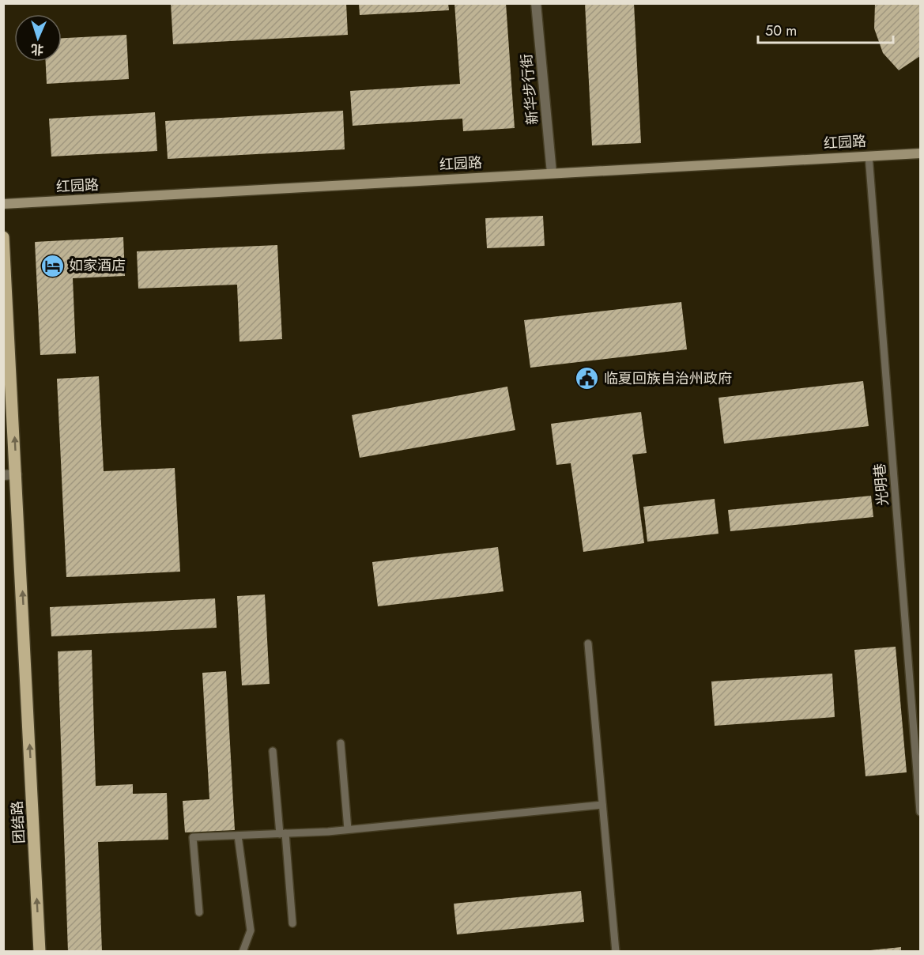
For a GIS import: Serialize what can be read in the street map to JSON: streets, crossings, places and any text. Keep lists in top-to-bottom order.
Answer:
{
  "streets": {
    "main road": ["红园路", "团结路"],
    "street": ["新华步行街"],
    "lane": ["光明巷"]
  },
  "crossings": [
    ["新华步行街", "红园路"],
    ["红园路", "光明巷"]
  ],
  "one_way": ["团结路"],
  "places": {
    "hotel": ["如家酒店"],
    "public building": ["临夏回族自治州政府"]
  },
  "scale_bar": "50 m",
  "north": "bottom"
}
